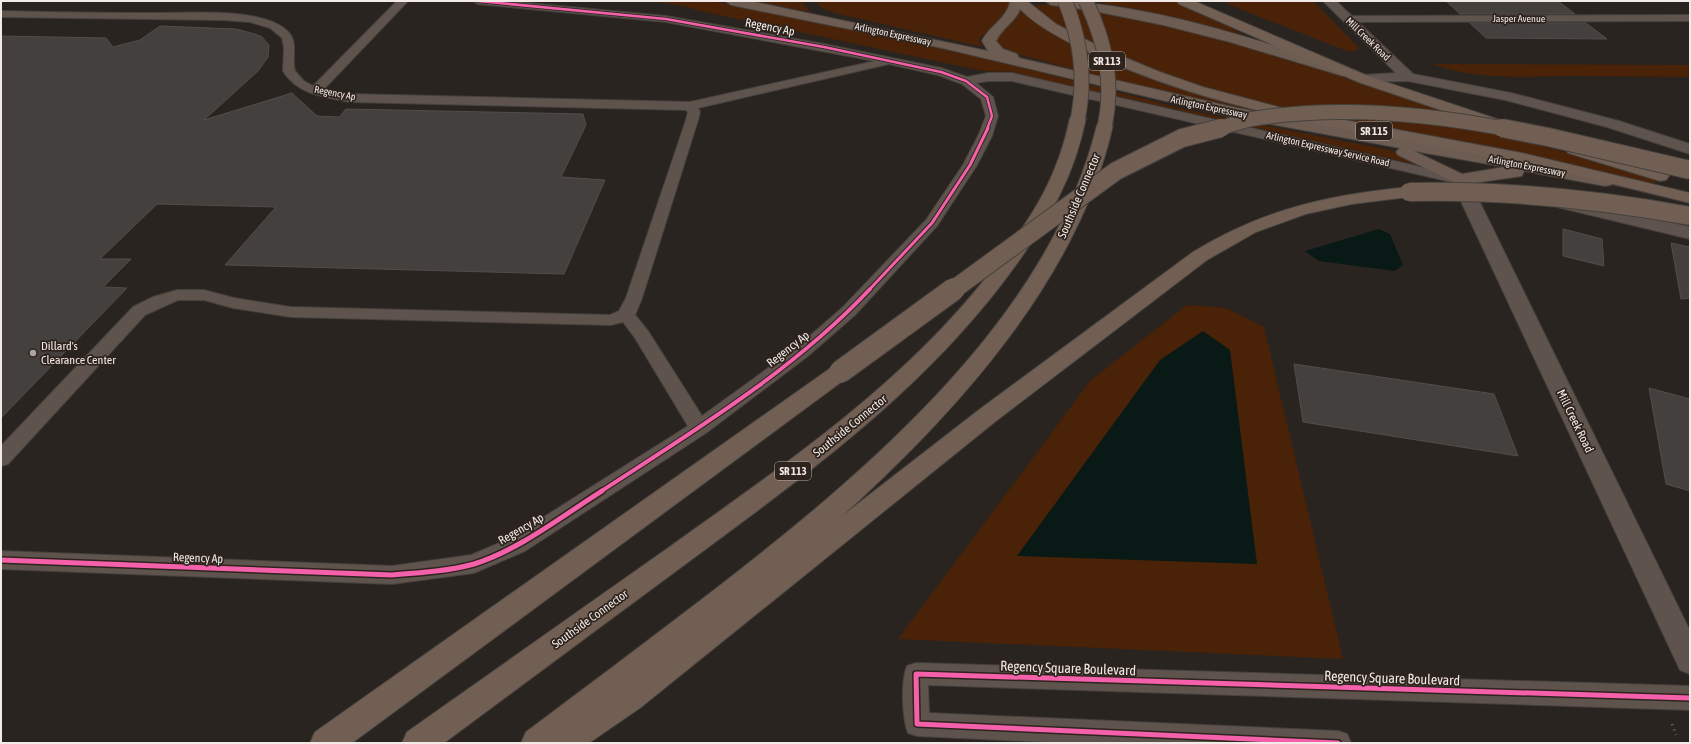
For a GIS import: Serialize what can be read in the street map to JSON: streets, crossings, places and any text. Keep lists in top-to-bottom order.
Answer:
{
  "streets": {
    "highway": [
      "Arlington Expressway",
      "SR 113",
      "SR 115",
      "Southside Connector"
    ],
    "street": [
      "Jasper Avenue",
      "Regency Ap",
      "Mill Creek Road",
      "Arlington Expressway Service Road",
      "Regency Square Boulevard"
    ]
  },
  "crossings": [
    ["Jasper Avenue", "Mill Creek Road"],
    ["Regency Ap", "Arlington Expressway Service Road"],
    ["Arlington Expressway", "SR 115"],
    ["Mill Creek Road", "Arlington Expressway Service Road"]
  ],
  "places": ["Dillard's Clearance Center"]
}
